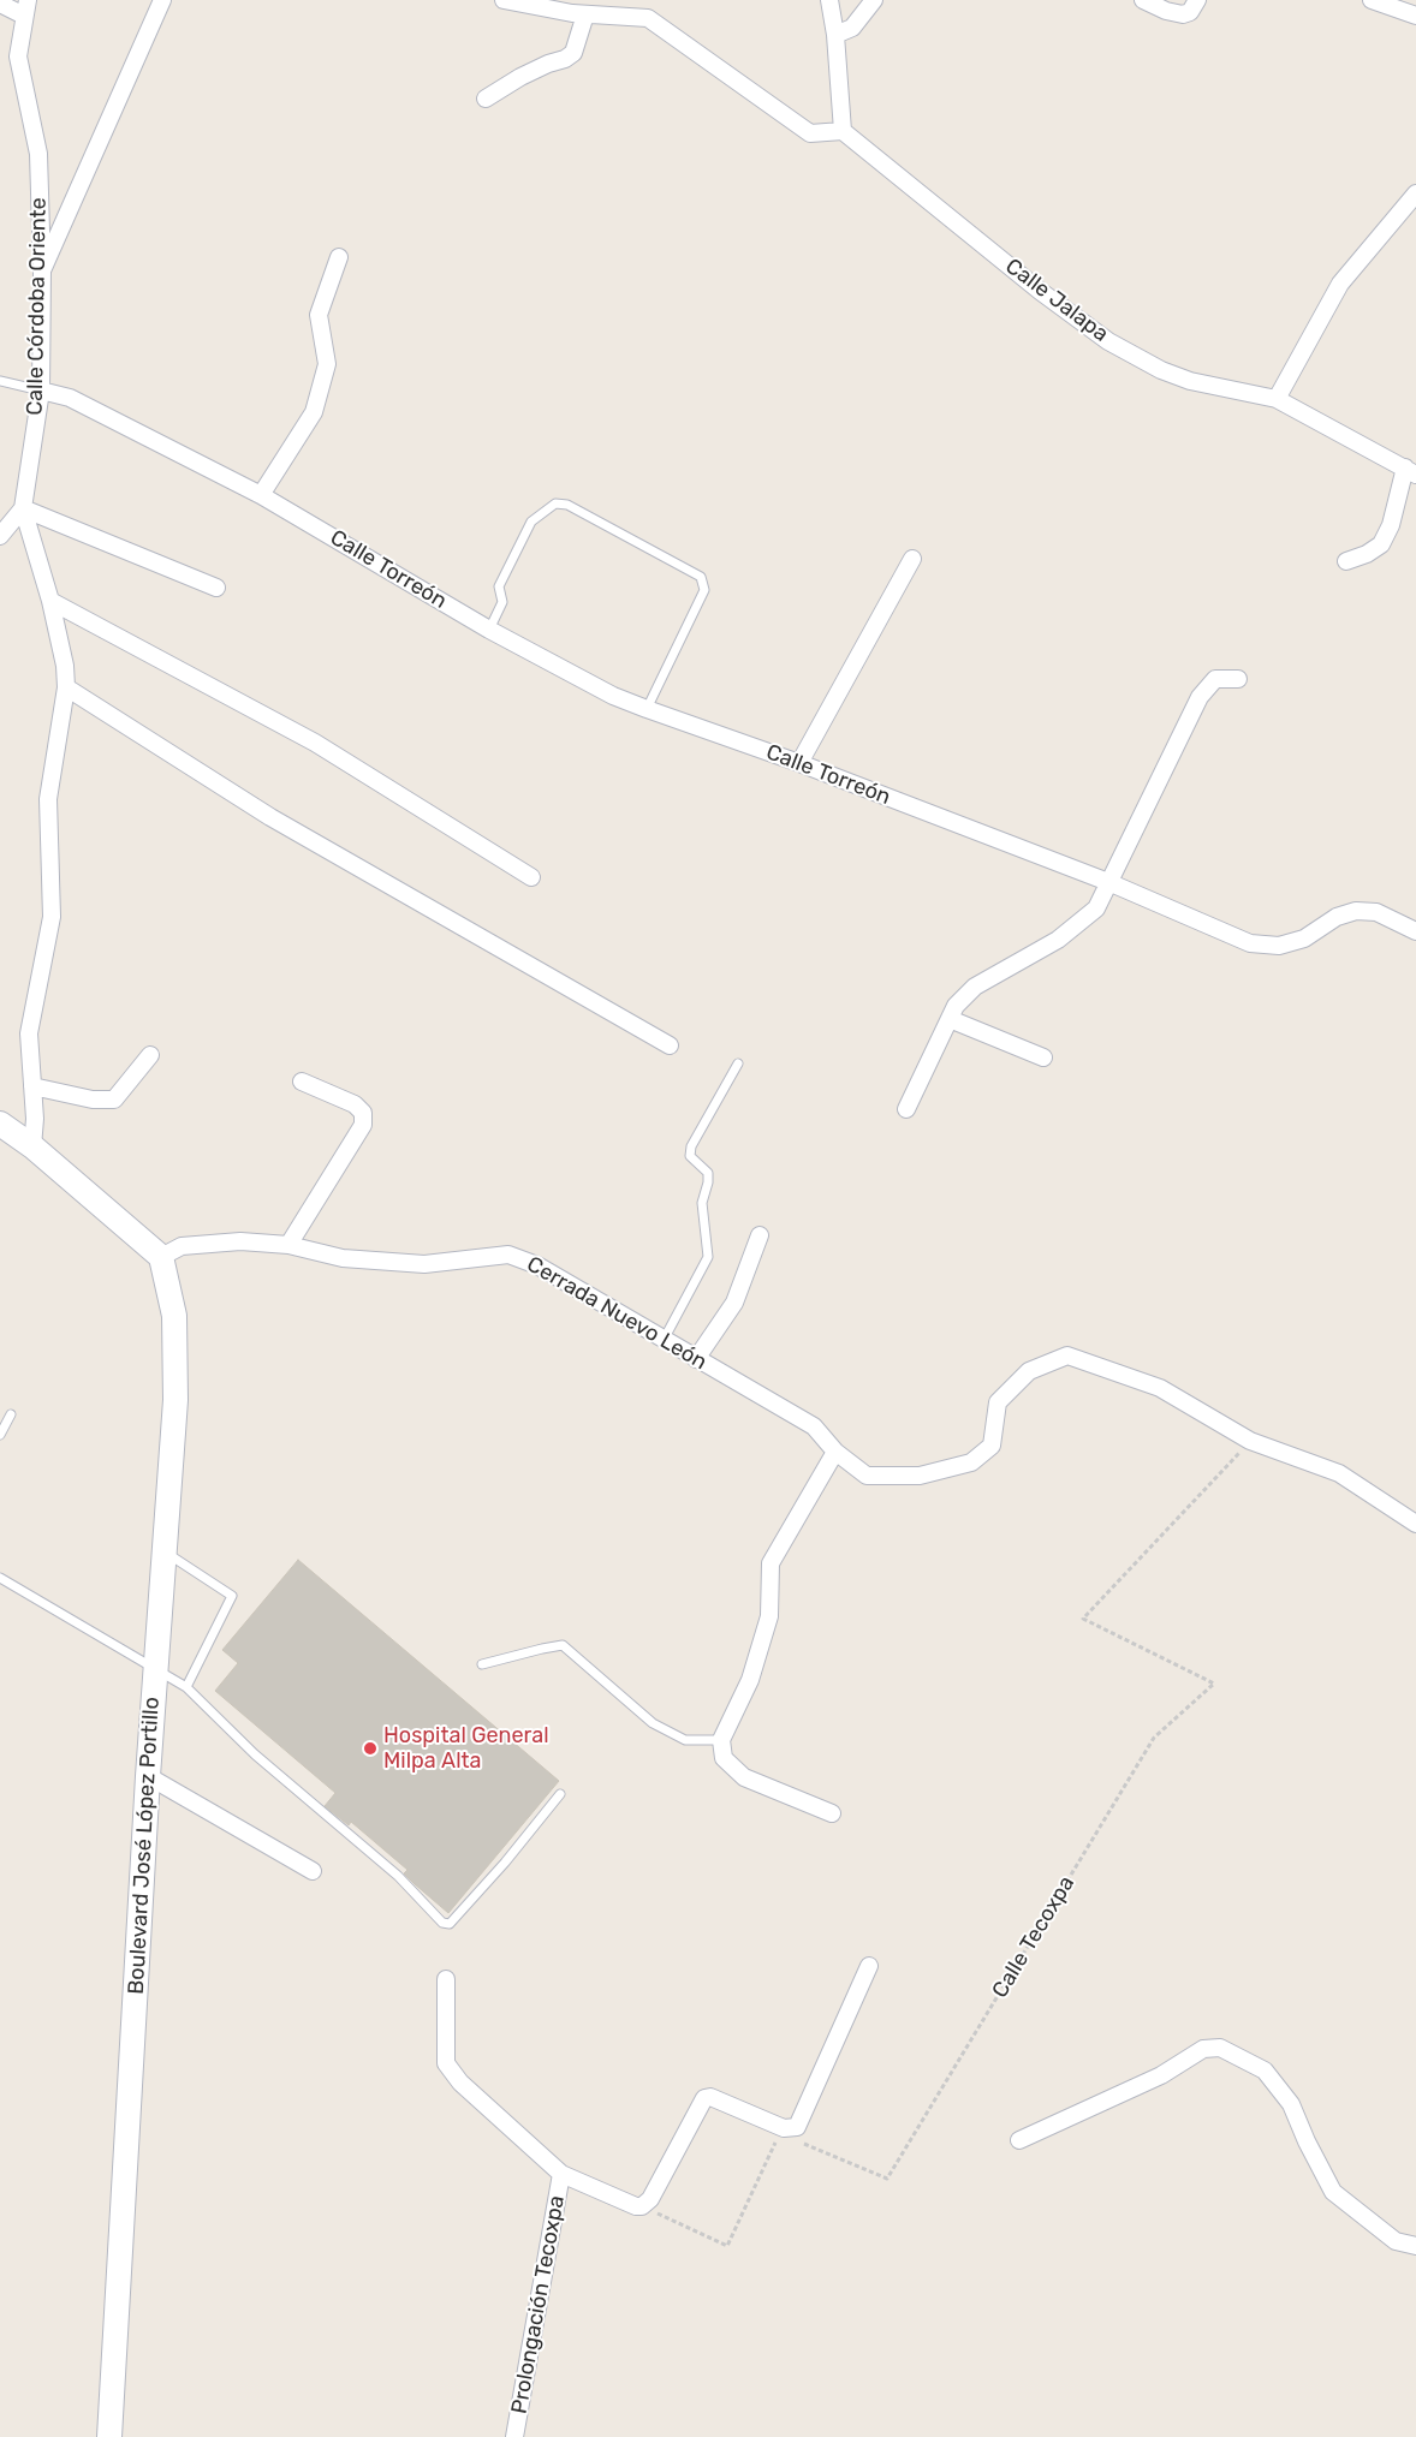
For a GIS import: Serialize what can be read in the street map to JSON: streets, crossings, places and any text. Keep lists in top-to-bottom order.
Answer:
{
  "streets": {
    "main road": ["Boulevard José López Portillo"],
    "street": [
      "Calle Jalapa",
      "Calle Córdoba Oriente",
      "Calle Torreón",
      "Cerrada Nuevo León",
      "Prolongación Tecoxpa"
    ],
    "path": ["Calle Tecoxpa"]
  },
  "crossings": [
    ["Calle Córdoba Oriente", "Calle Torreón"],
    ["Cerrada Nuevo León", "Boulevard José López Portillo"],
    ["Cerrada Nuevo León", "Calle Tecoxpa"]
  ],
  "places": ["Hospital General Milpa Alta"]
}
